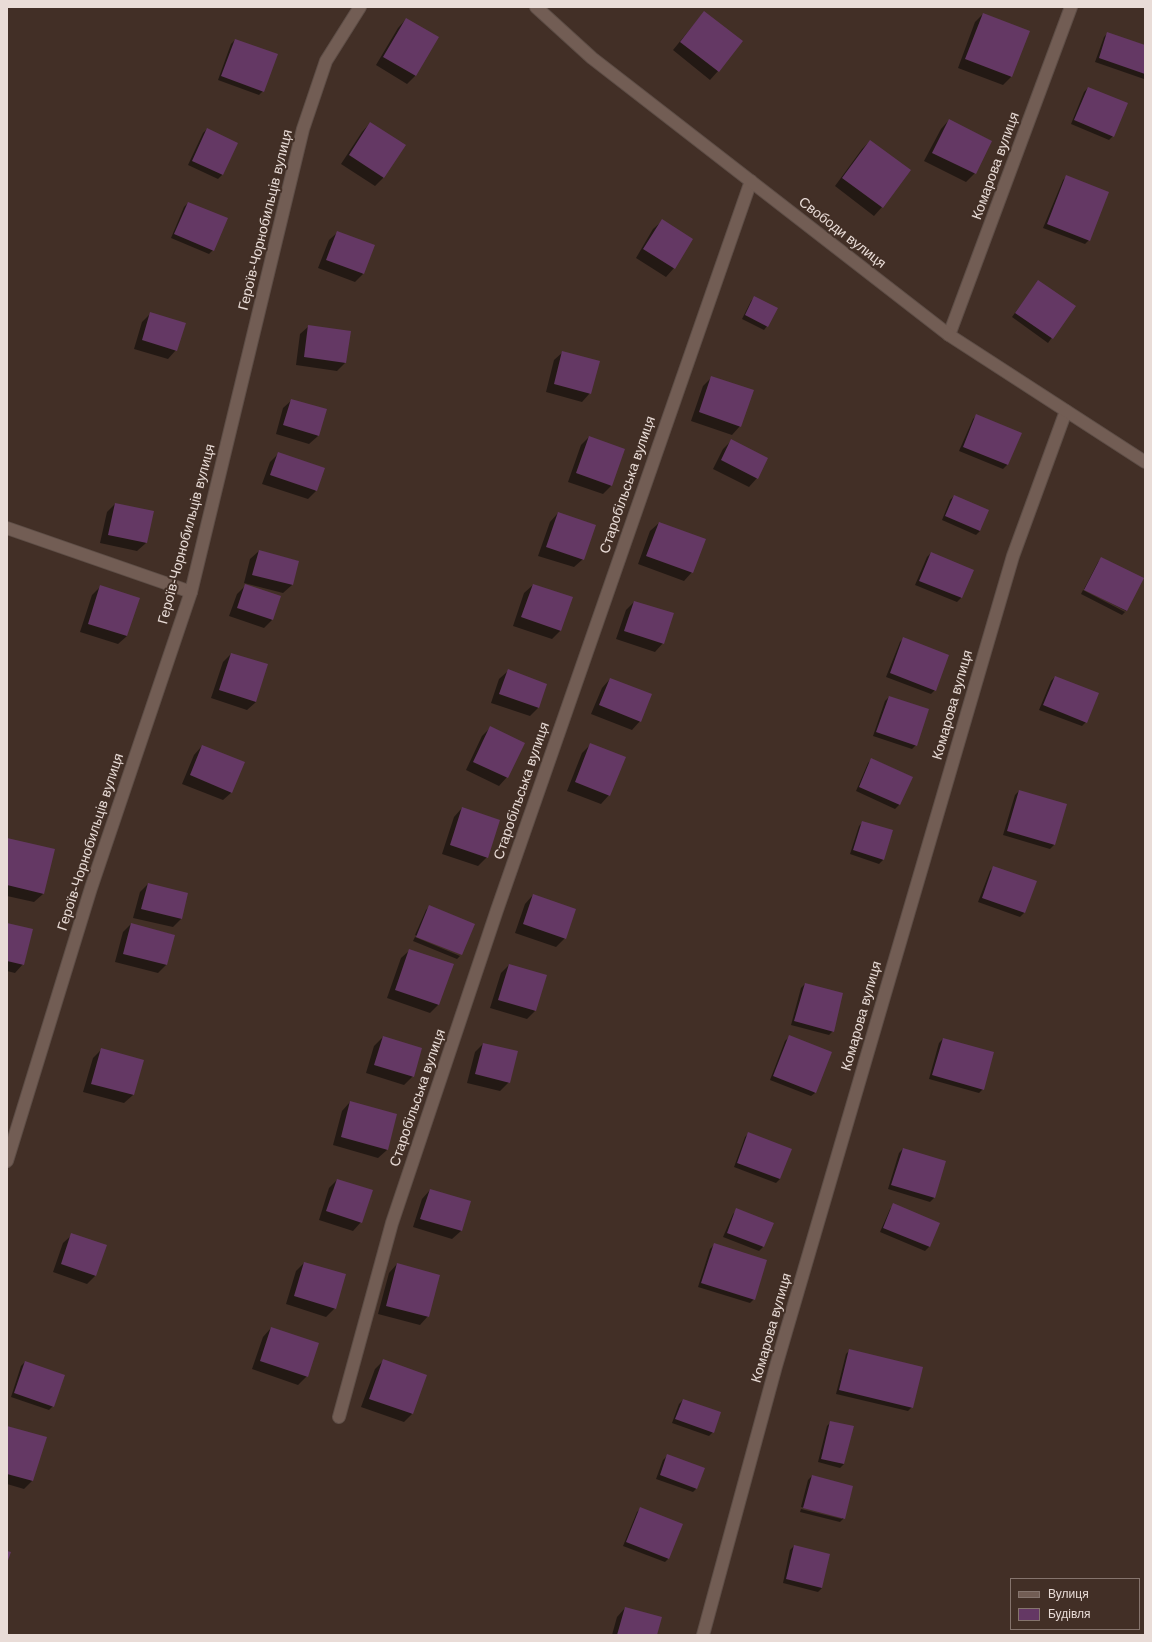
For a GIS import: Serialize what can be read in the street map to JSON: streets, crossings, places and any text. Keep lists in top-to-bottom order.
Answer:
{
  "streets": {
    "street": [
      "Комарова вулиця",
      "Героїв-Чорнобильців вулиця",
      "Свободи вулиця",
      "Старобільська вулиця"
    ]
  },
  "crossings": [
    ["Комарова вулиця", "Свободи вулиця"],
    ["Свободи вулиця", "Старобільська вулиця"]
  ],
  "legend": ["Вулиця", "Будівля"]
}
